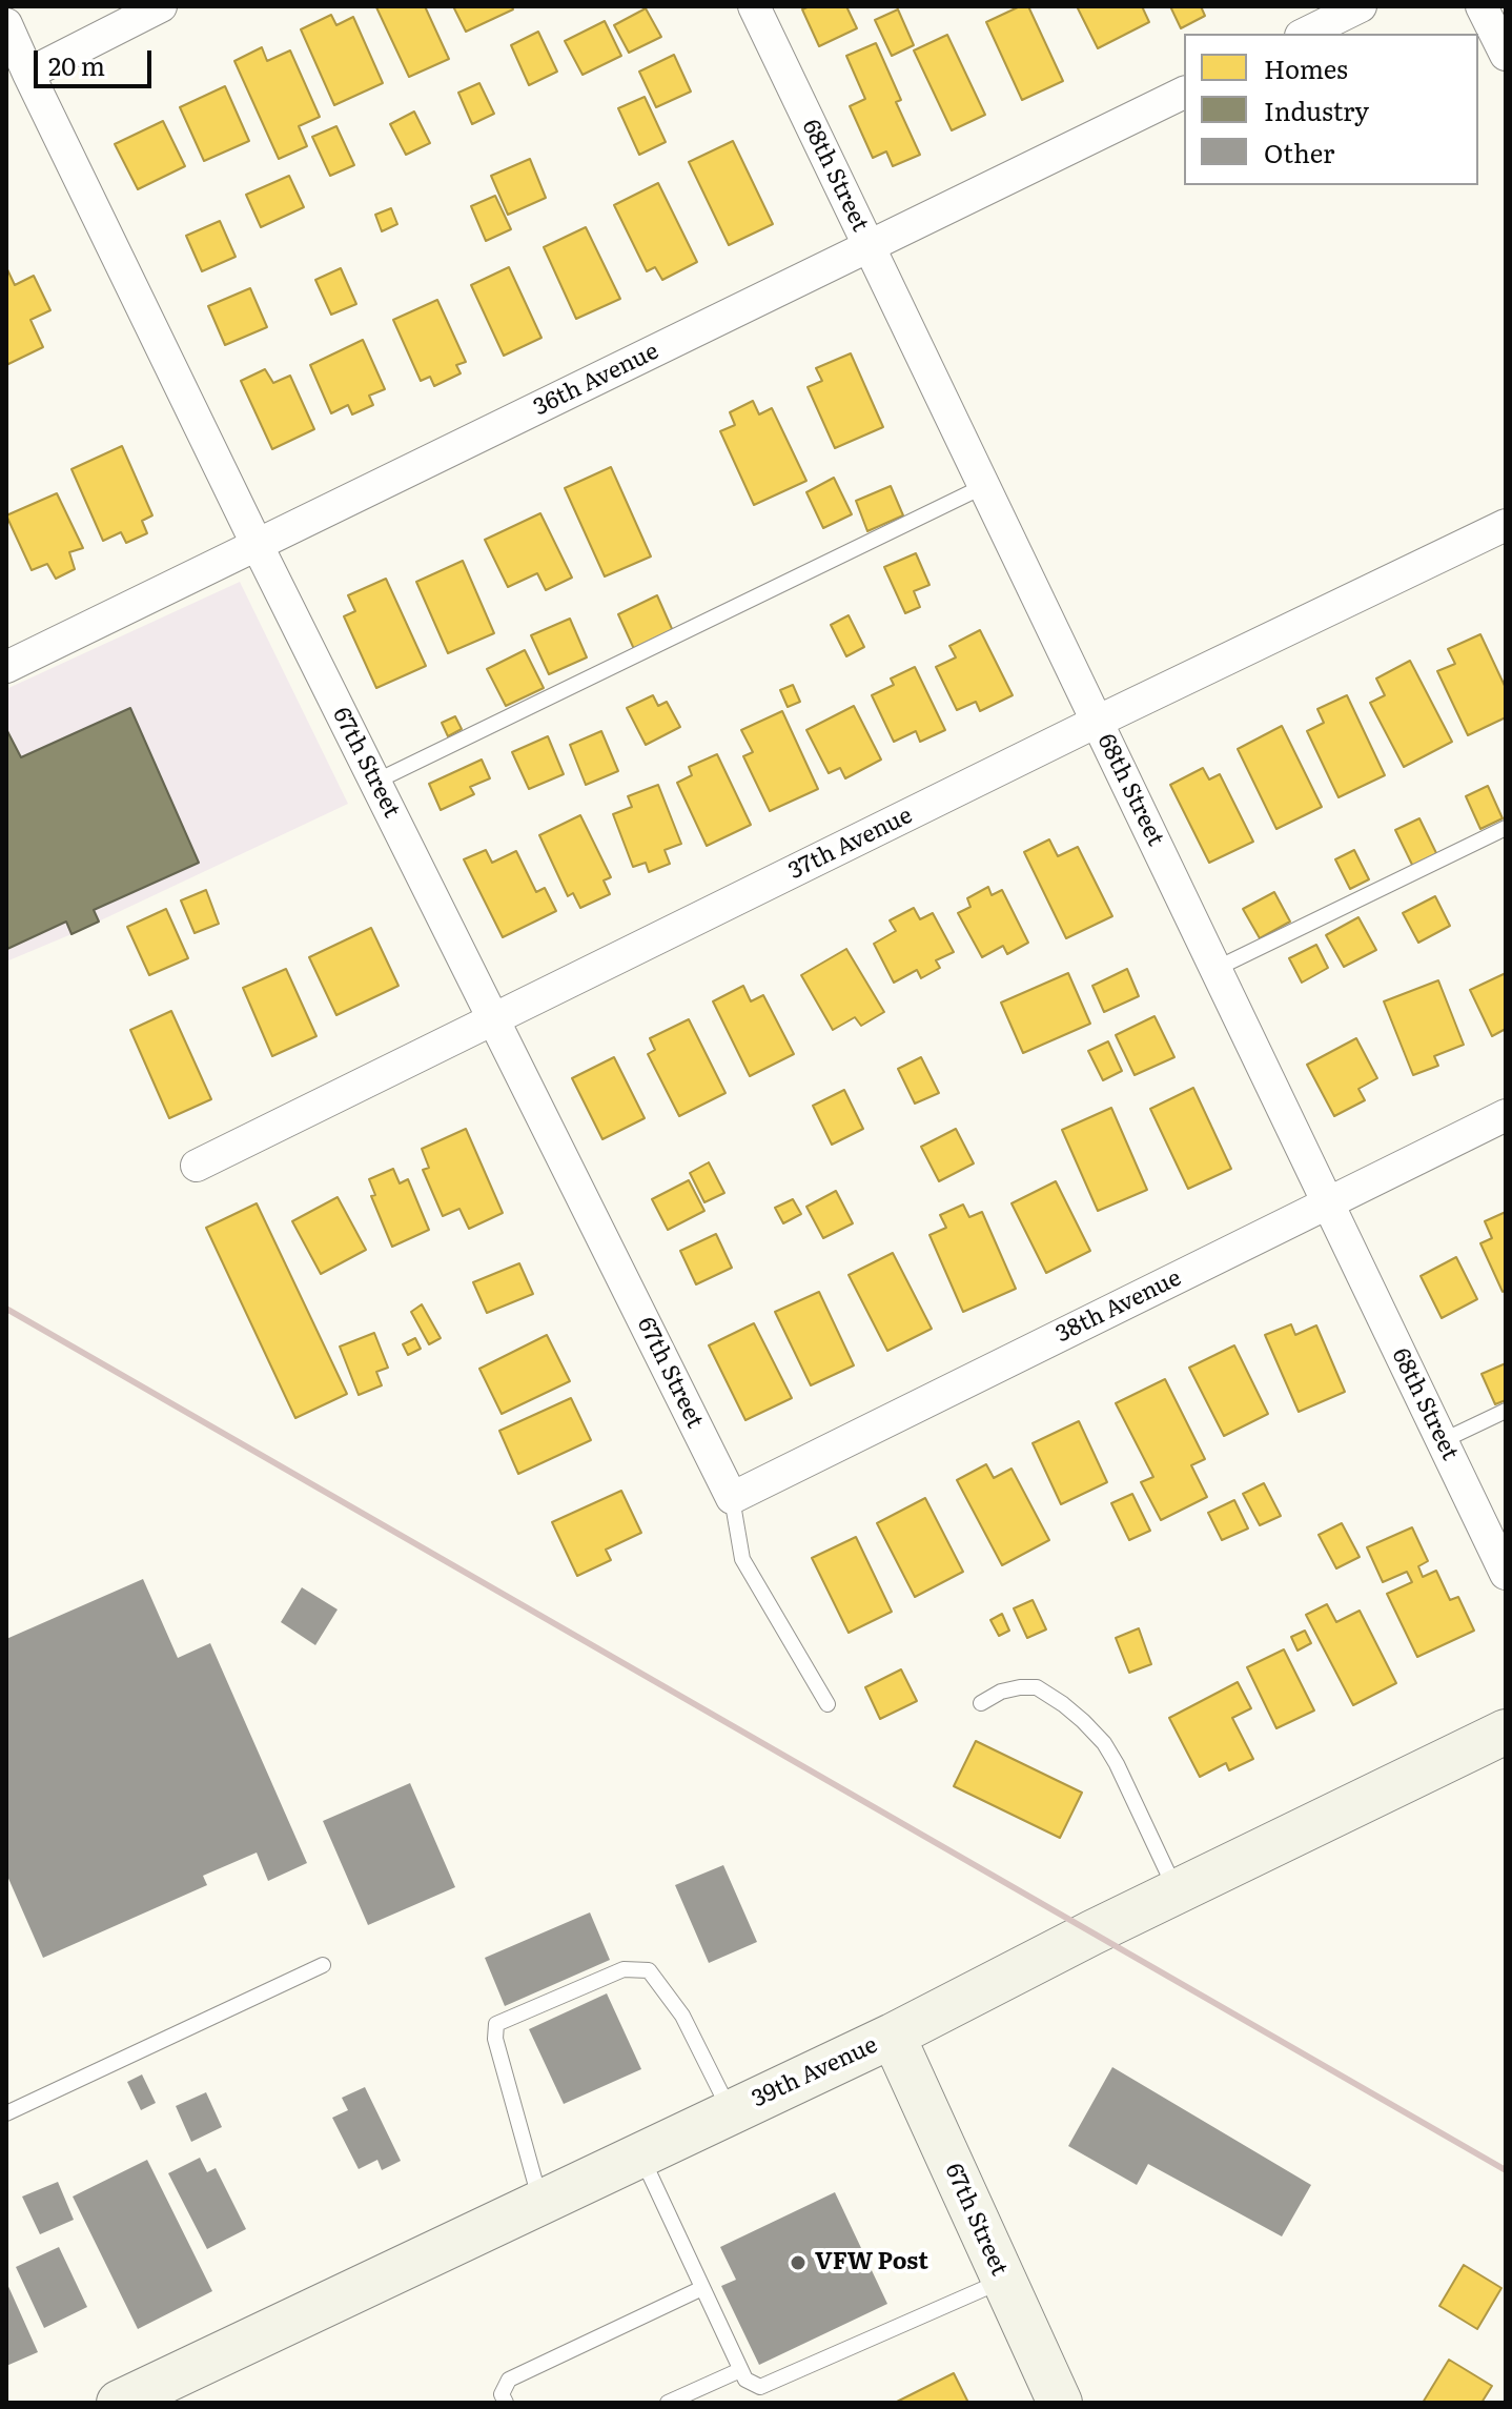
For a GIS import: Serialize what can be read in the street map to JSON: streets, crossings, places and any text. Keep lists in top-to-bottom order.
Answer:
{
  "streets": {
    "main road": ["67th Street", "39th Avenue"],
    "street": [
      "68th Street",
      "36th Avenue",
      "37th Avenue",
      "38th Avenue"
    ]
  },
  "crossings": [
    ["68th Street", "36th Avenue"],
    ["68th Street", "37th Avenue"],
    ["68th Street", "38th Avenue"],
    ["36th Avenue", "67th Street"],
    ["67th Street", "37th Avenue"],
    ["67th Street", "38th Avenue"],
    ["67th Street", "39th Avenue"]
  ],
  "places": ["VFW Post"],
  "legend": ["Homes", "Industry", "Other"],
  "scale_bar": "20 m"
}
